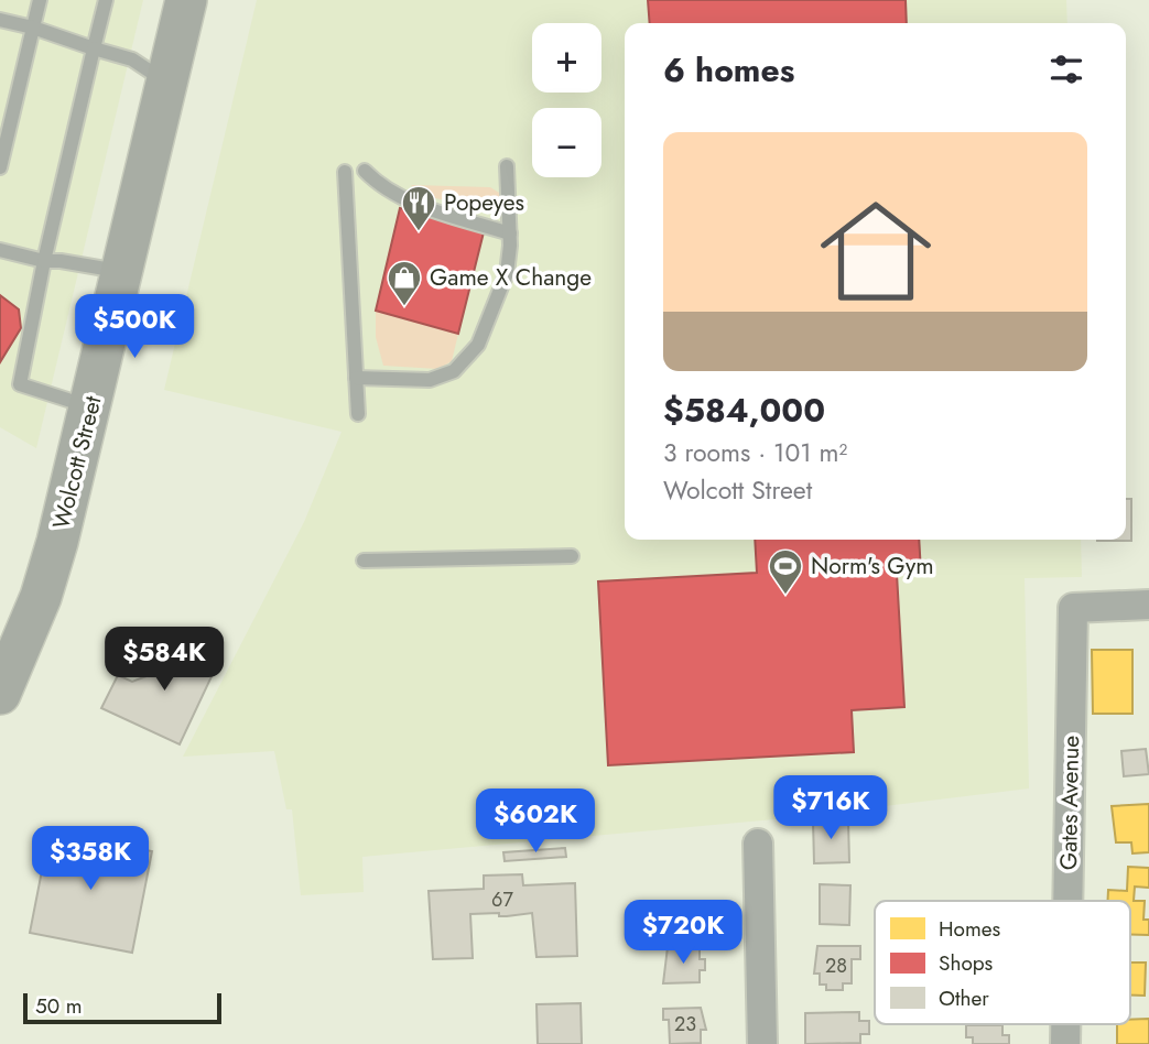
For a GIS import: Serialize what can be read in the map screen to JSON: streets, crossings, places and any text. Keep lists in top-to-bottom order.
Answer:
{
  "streets": {
    "main road": ["Wolcott Street"],
    "street": ["Gates Avenue"]
  },
  "places": {
    "restaurant": ["Popeyes"],
    "shop": ["Game X Change"],
    "sports": ["Norm's Gym"]
  },
  "house_numbers": ["67", "28", "23"],
  "legend": ["Homes", "Shops", "Other"],
  "scale_bar": "50 m",
  "page": {
    "map_buttons": ["+", "−"],
    "heading": "6 homes",
    "list": [
      {
        "name": "$584,000",
        "note": "3 rooms · 101 m² · Wolcott Street"
      }
    ],
    "price": [
      "$500K",
      "$584K",
      "$716K",
      "$602K",
      "$358K",
      "$720K"
    ],
    "scale": "50 m"
  }
}
